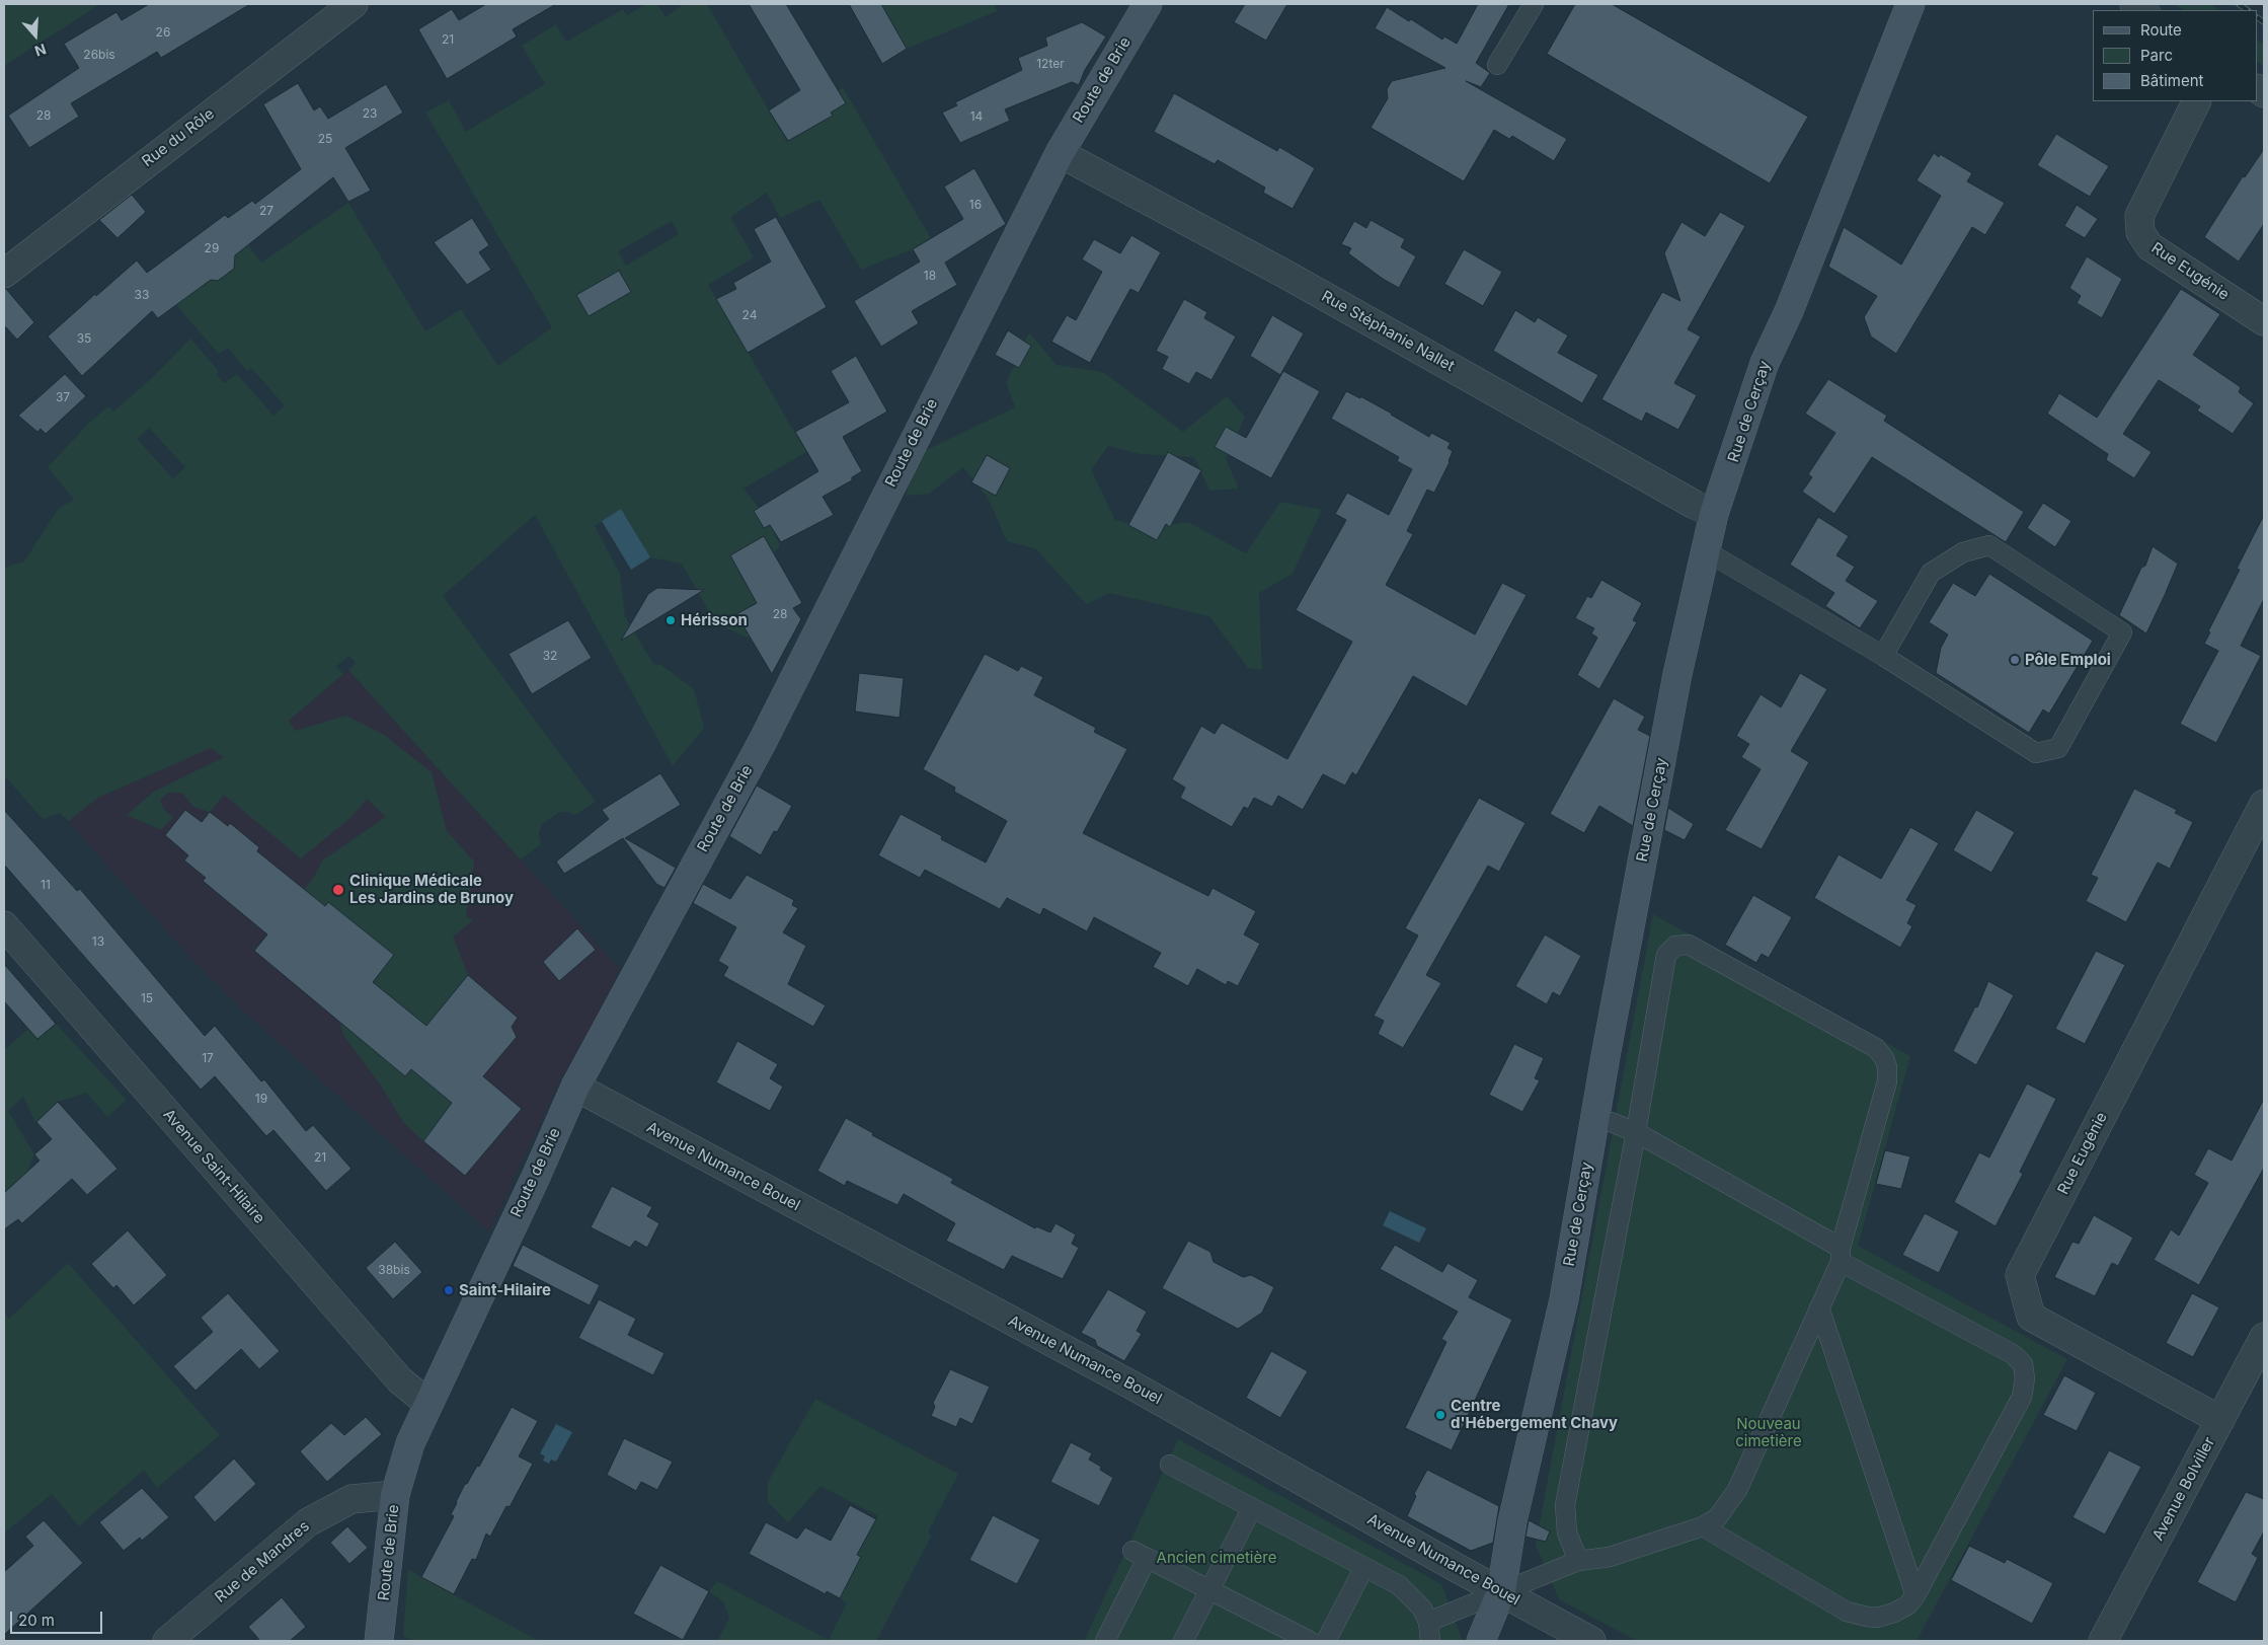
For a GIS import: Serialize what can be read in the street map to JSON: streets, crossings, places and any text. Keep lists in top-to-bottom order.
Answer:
{
  "streets": {
    "street": [
      "Route de Brie",
      "Rue du Rôle",
      "Rue Eugénie",
      "Rue Stéphanie Nallet",
      "Rue de Cerçay",
      "Avenue Saint-Hilaire",
      "Avenue Numance Bouel",
      "Avenue Bolviller",
      "Rue de Mandres"
    ]
  },
  "crossings": [
    ["Route de Brie", "Rue Stéphanie Nallet"],
    ["Route de Brie", "Avenue Saint-Hilaire"],
    ["Route de Brie", "Avenue Numance Bouel"],
    ["Route de Brie", "Rue de Mandres"],
    ["Rue Eugénie", "Avenue Bolviller"],
    ["Rue Stéphanie Nallet", "Rue de Cerçay"],
    ["Rue de Cerçay", "Avenue Numance Bouel"]
  ],
  "parks": ["Nouveau cimetière", "Ancien cimetière"],
  "places": [
    "Hérisson",
    "Pôle Emploi",
    "Clinique Médicale Les Jardins de Brunoy",
    "Saint-Hilaire",
    "Centre d'Hébergement Chavy"
  ],
  "house_numbers": [
    "26",
    "21",
    "26bis",
    "12ter",
    "23",
    "28",
    "14",
    "25",
    "16",
    "27",
    "29",
    "18",
    "33",
    "24",
    "35",
    "37",
    "28",
    "32",
    "11",
    "13",
    "15",
    "17",
    "19",
    "21",
    "38bis"
  ],
  "legend": ["Route", "Parc", "Bâtiment"],
  "scale_bar": "20 m",
  "north": "bottom"
}
